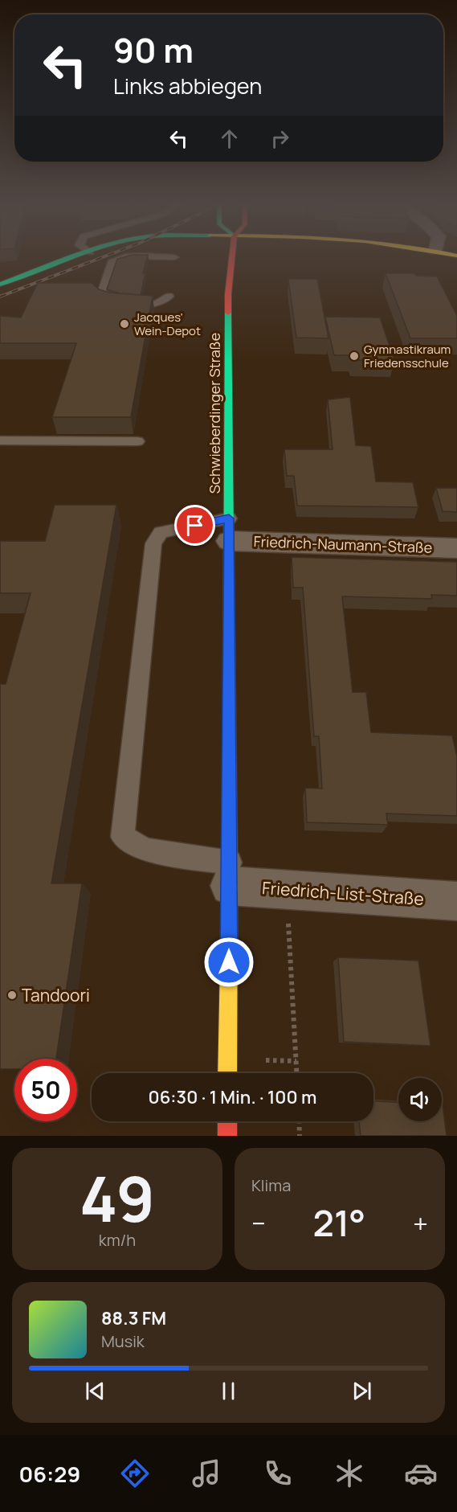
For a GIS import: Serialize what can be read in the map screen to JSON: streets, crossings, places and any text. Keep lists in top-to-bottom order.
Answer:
{
  "streets": {
    "main road": ["Schwieberdinger Straße"],
    "street": ["Friedrich-Naumann-Straße", "Friedrich-List-Straße"]
  },
  "crossings": [
    ["Schwieberdinger Straße", "Friedrich-Naumann-Straße"],
    ["Schwieberdinger Straße", "Friedrich-List-Straße"]
  ],
  "places": ["Jacques' Wein-Depot", "Gymnastikraum Friedensschule", "Tandoori"],
  "page": {
    "turn": ["90 m", "Links abbiegen"],
    "limit": "50",
    "trip": "06:30 · 1 Min. · 100 m",
    "tile": [
      ["49", "km/h"],
      "Klima"
    ],
    "heat": ["−", "21°", "+"],
    "song": ["88.3 FM", "Musik"],
    "tabs": "06:29"
  }
}
